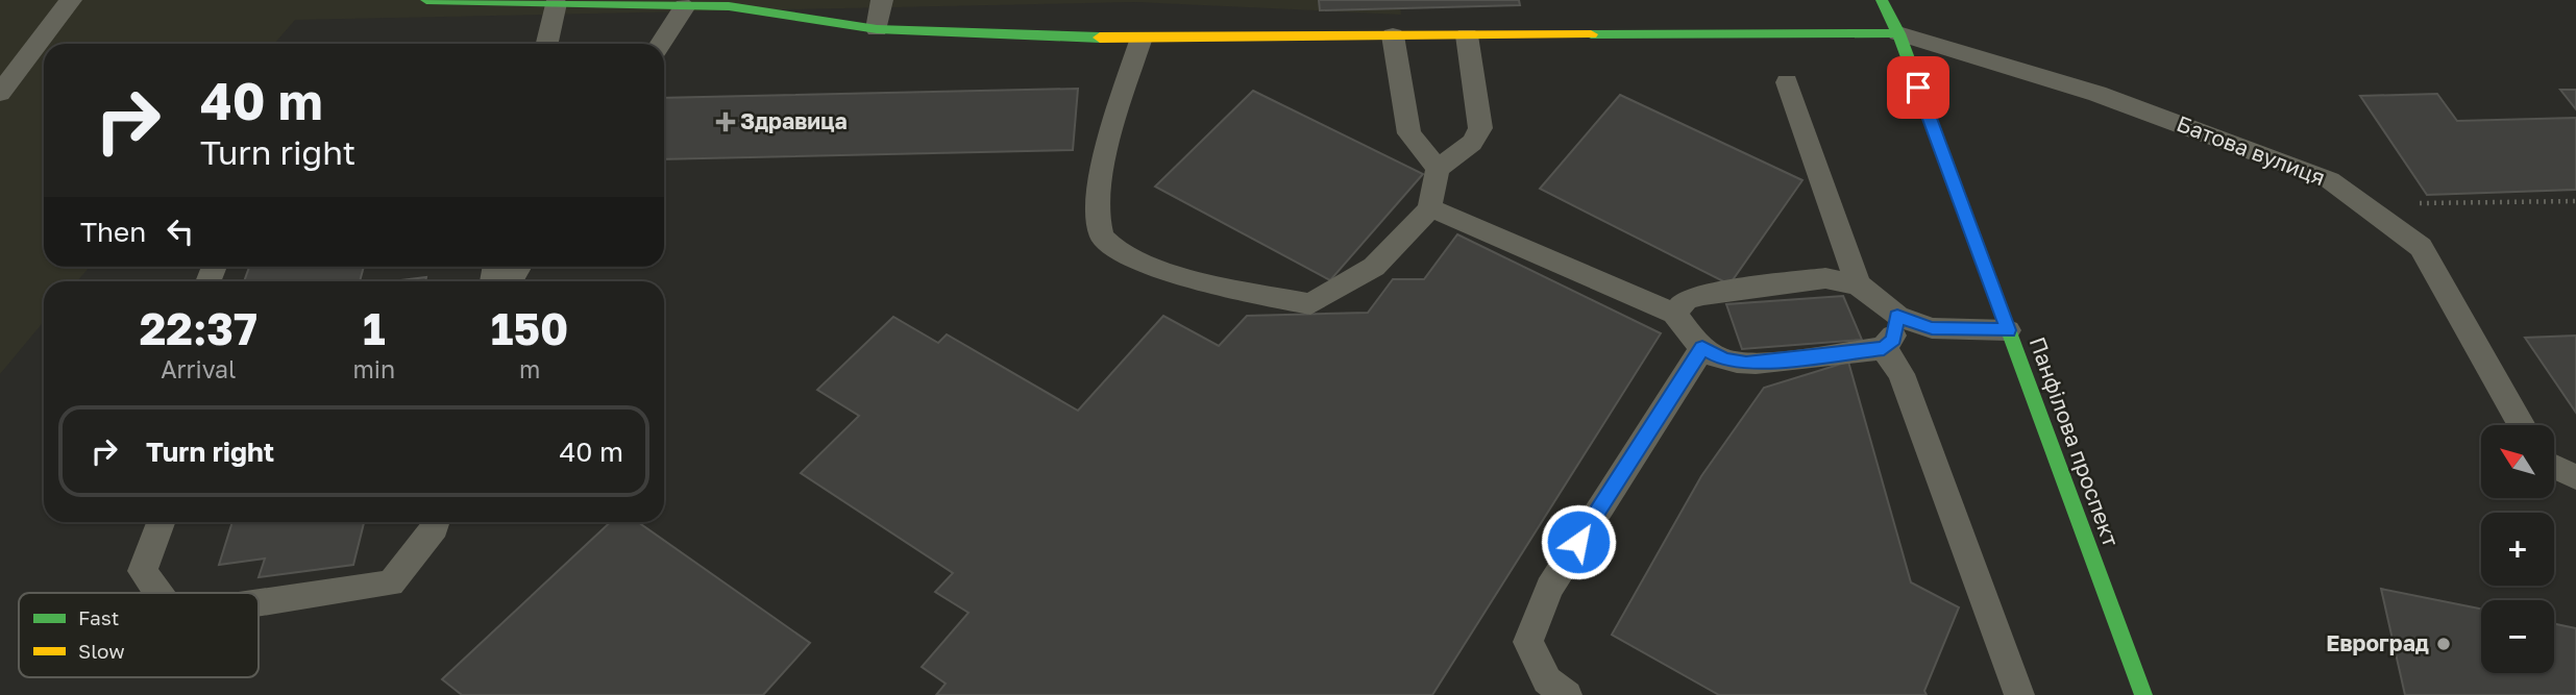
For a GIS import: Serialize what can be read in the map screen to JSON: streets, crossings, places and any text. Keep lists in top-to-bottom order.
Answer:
{
  "streets": {
    "street": ["Панфілова проспект"],
    "lane": ["Батова вулиця"]
  },
  "crossings": [
    ["Батова вулиця", "Панфілова проспект"]
  ],
  "places": {
    "health": ["Здравица"],
    "other": ["Евроград"]
  },
  "legend": ["Fast", "Slow"],
  "north": "top left",
  "page": {
    "turn": ["40 m", "Turn right"],
    "then": "Then",
    "eta": [
      "22:37",
      "Arrival",
      "1",
      "min",
      "150",
      "m"
    ],
    "list": [
      {
        "name": "Turn right",
        "value": "40 m"
      }
    ],
    "map_buttons": ["+", "−"]
  }
}
